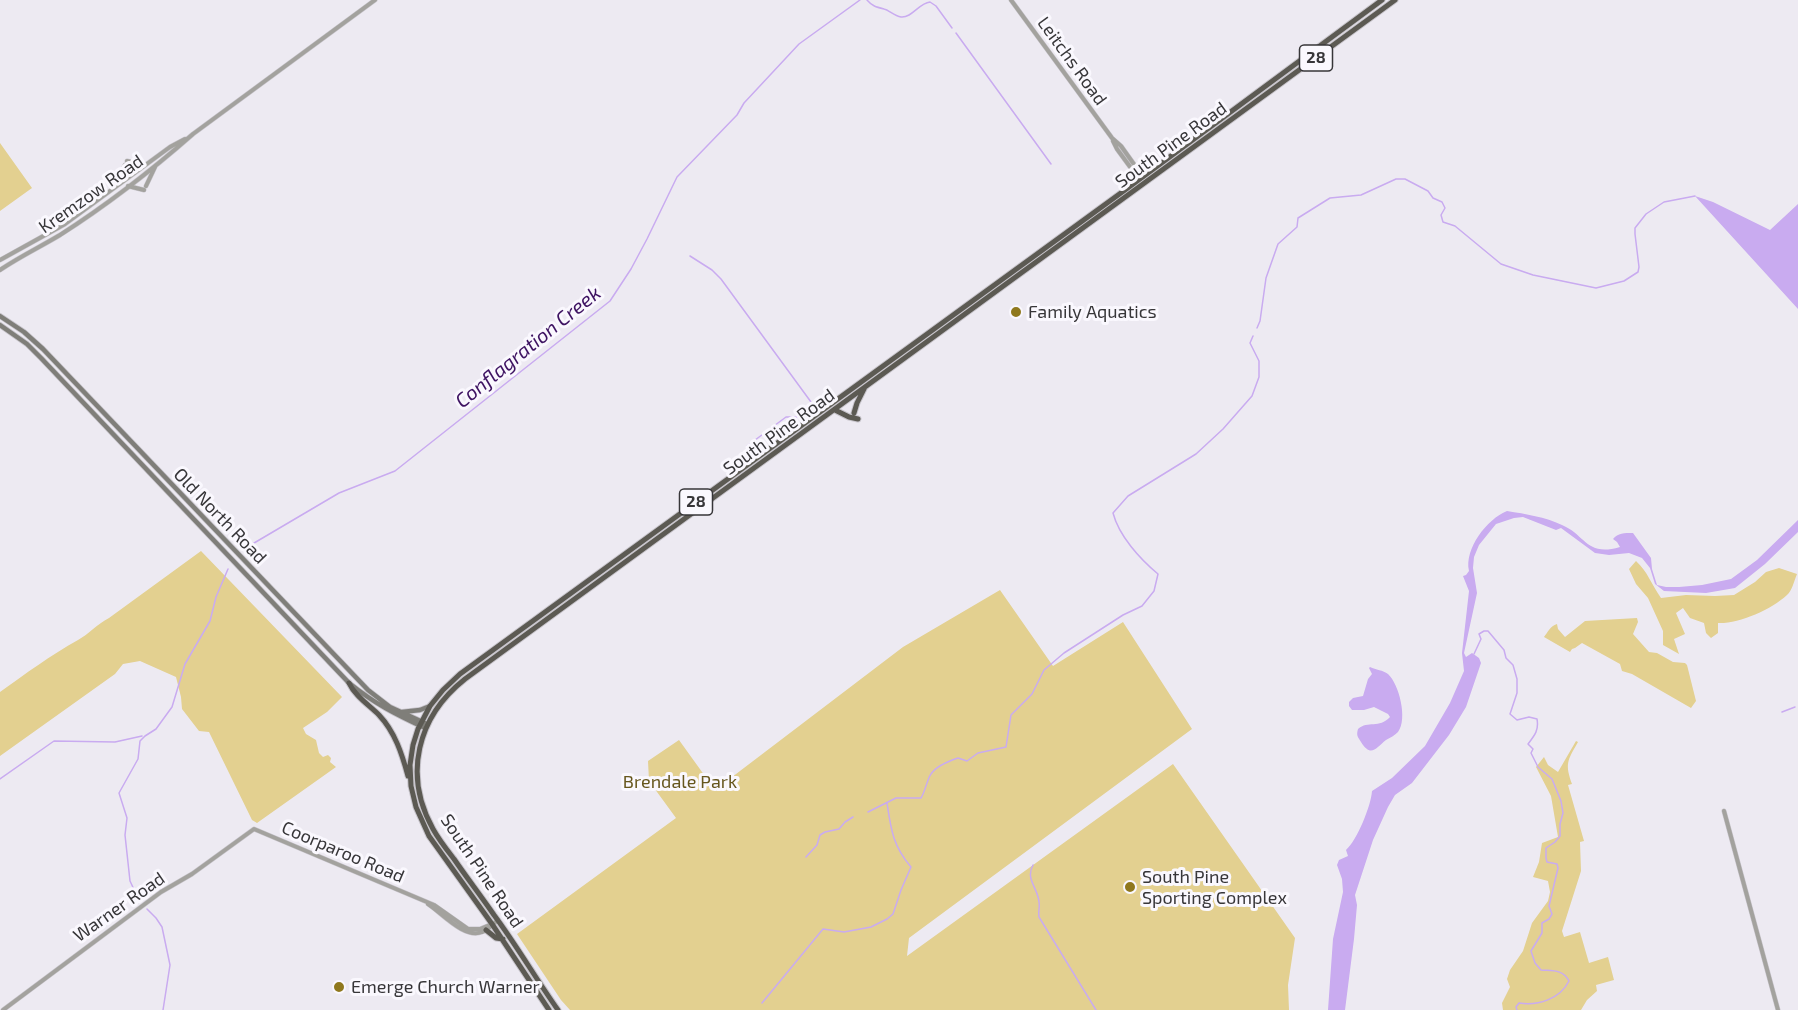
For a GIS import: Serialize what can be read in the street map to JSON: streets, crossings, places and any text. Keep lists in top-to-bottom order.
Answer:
{
  "streets": {
    "highway": ["28", "South Pine Road"],
    "main road": ["Old North Road"],
    "street": [
      "Leitchs Road",
      "Kremzow Road",
      "Coorparoo Road",
      "Warner Road"
    ]
  },
  "crossings": [
    ["Leitchs Road", "South Pine Road"],
    ["South Pine Road", "Old North Road"],
    ["South Pine Road", "Coorparoo Road"],
    ["Coorparoo Road", "Warner Road"]
  ],
  "water": ["Conflagration Creek"],
  "parks": ["Brendale Park"],
  "places": ["Family Aquatics", "South Pine Sporting Complex", "Emerge Church Warner"]
}
